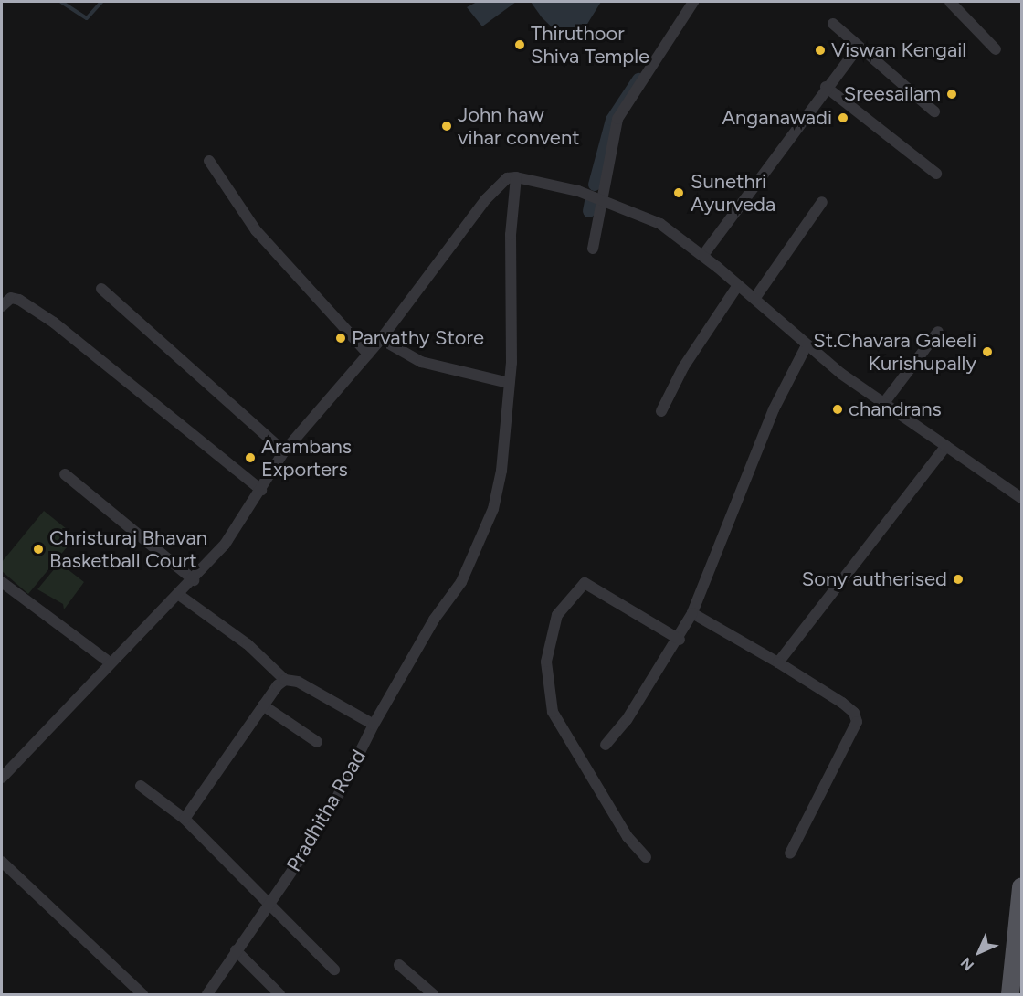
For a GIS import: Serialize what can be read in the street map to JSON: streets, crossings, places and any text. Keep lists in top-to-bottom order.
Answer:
{
  "streets": {
    "street": ["Pradhitha Road"]
  },
  "places": [
    "Thiruthoor Shiva Temple",
    "Viswan Kengail",
    "Sreesailam",
    "Anganawadi",
    "John haw vihar convent",
    "Sunethri Ayurveda",
    "Parvathy Store",
    "St.Chavara Galeeli Kurishupally",
    "chandrans",
    "Arambans Exporters",
    "Christuraj Bhavan Basketball Court",
    "Sony autherised"
  ],
  "north": "bottom left"
}
